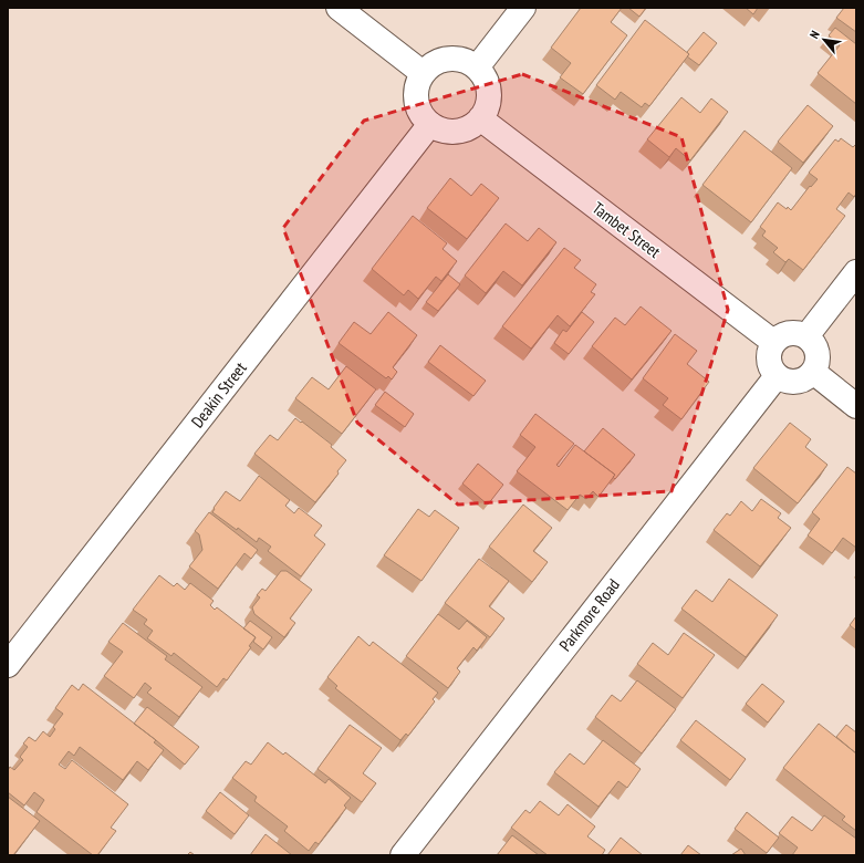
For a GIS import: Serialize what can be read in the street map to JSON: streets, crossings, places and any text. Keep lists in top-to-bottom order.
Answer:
{
  "streets": {
    "street": ["Tambet Street", "Deakin Street", "Parkmore Road"]
  },
  "crossings": [
    ["Tambet Street", "Deakin Street"],
    ["Tambet Street", "Parkmore Road"]
  ],
  "north": "top left"
}
